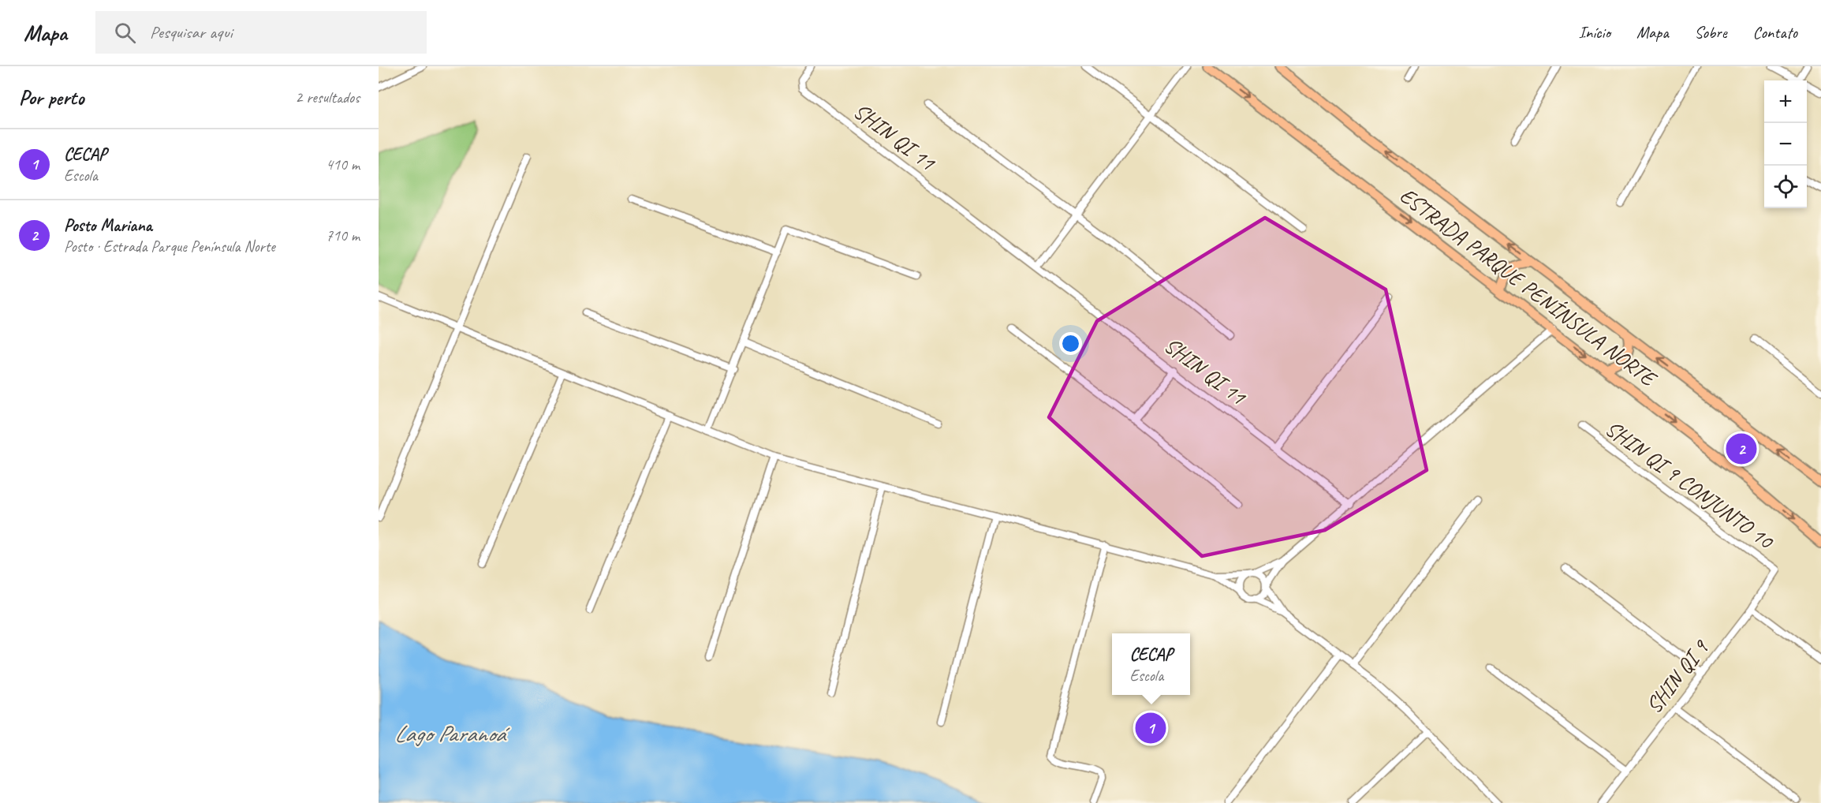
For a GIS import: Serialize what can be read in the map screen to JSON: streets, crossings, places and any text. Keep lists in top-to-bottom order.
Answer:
{
  "streets": {
    "main road": ["ESTRADA PARQUE PENÍNSULA NORTE"],
    "street": ["SHIN QI 11", "SHIN QI 9 CONJUNTO 10", "SHIN QI 9"]
  },
  "crossings": [
    ["SHIN QI 9 CONJUNTO 10", "SHIN QI 9"]
  ],
  "water": ["Lago Paranoá"],
  "page": {
    "header": "Mapa",
    "search": "Pesquisar aqui",
    "nav": [
      "Início",
      "Mapa",
      "Sobre",
      "Contato"
    ],
    "heading": ["Por perto", "2 resultados"],
    "map_buttons": ["+", "−"],
    "list": [
      {
        "mark": "1",
        "name": "CECAP",
        "note": "Escola",
        "value": "410 m"
      },
      {
        "mark": "2",
        "name": "Posto Mariana",
        "note": "Posto · Estrada Parque Península Norte",
        "value": "710 m"
      }
    ],
    "pins": ["2", "1"],
    "popup": ["CECAP", "Escola"]
  }
}
